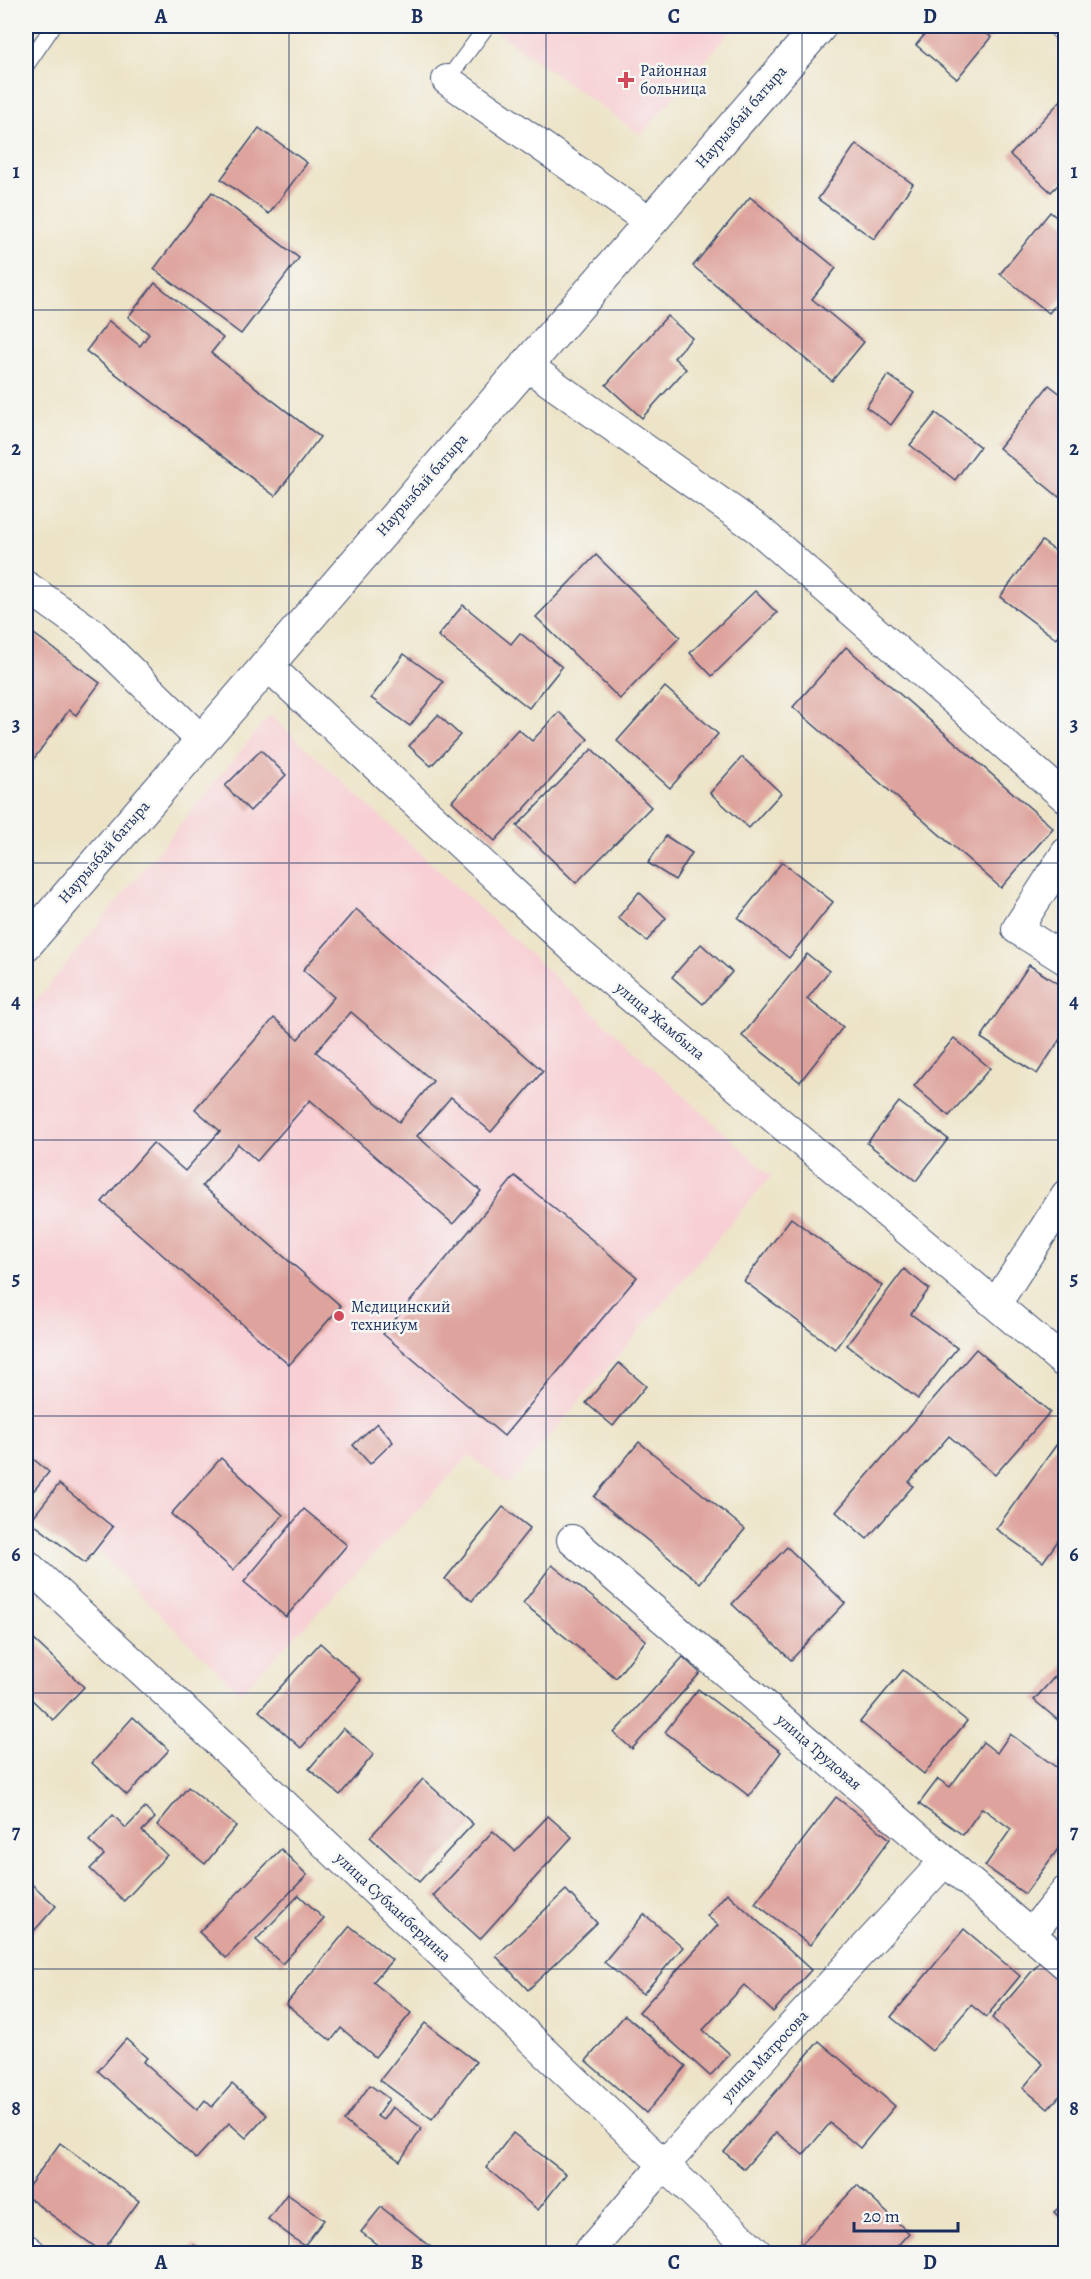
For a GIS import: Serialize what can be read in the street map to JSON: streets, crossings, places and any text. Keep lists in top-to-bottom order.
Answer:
{
  "streets": {
    "main road": ["Наурызбай батыра"],
    "street": [
      "улица Жамбыла",
      "улица Трудовая",
      "улица Субханбердина",
      "улица Матросова"
    ]
  },
  "crossings": [
    ["Наурызбай батыра", "улица Жамбыла"],
    ["улица Трудовая", "улица Матросова"],
    ["улица Субханбердина", "улица Матросова"]
  ],
  "places": {
    "health": ["Районная больница"],
    "other": ["Медицинский техникум"]
  },
  "scale_bar": "20 m",
  "grid": {
    "columns": [
      "A",
      "B",
      "C",
      "D"
    ],
    "rows": [
      "1",
      "2",
      "3",
      "4",
      "5",
      "6",
      "7",
      "8"
    ]
  }
}
